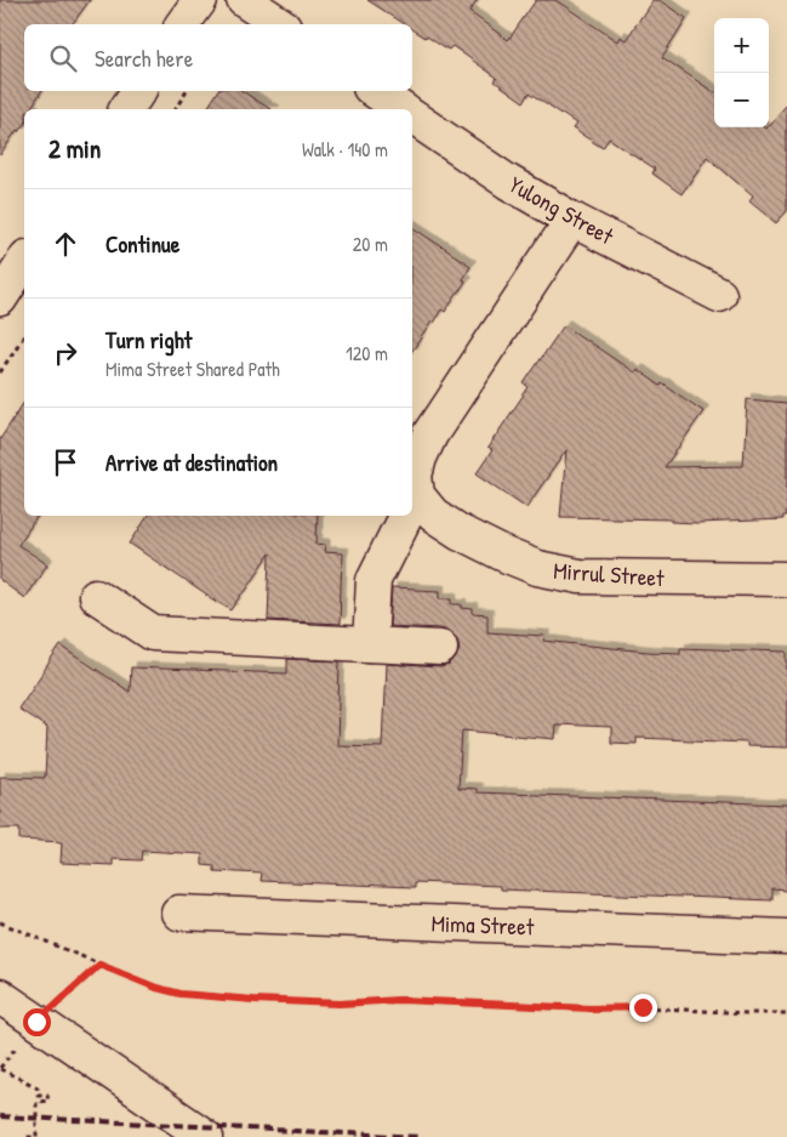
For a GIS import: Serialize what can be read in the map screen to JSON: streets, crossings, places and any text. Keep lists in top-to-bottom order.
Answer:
{
  "streets": {
    "street": ["Yulong Street", "Mirrul Street", "Mima Street"]
  },
  "page": {
    "map_buttons": ["+", "−"],
    "search": "Search here",
    "heading": ["2 min", "Walk · 140 m"],
    "list": [
      ["Continue", "20 m"],
      ["Turn right", "Mima Street Shared Path", "120 m"],
      "Arrive at destination"
    ]
  }
}
